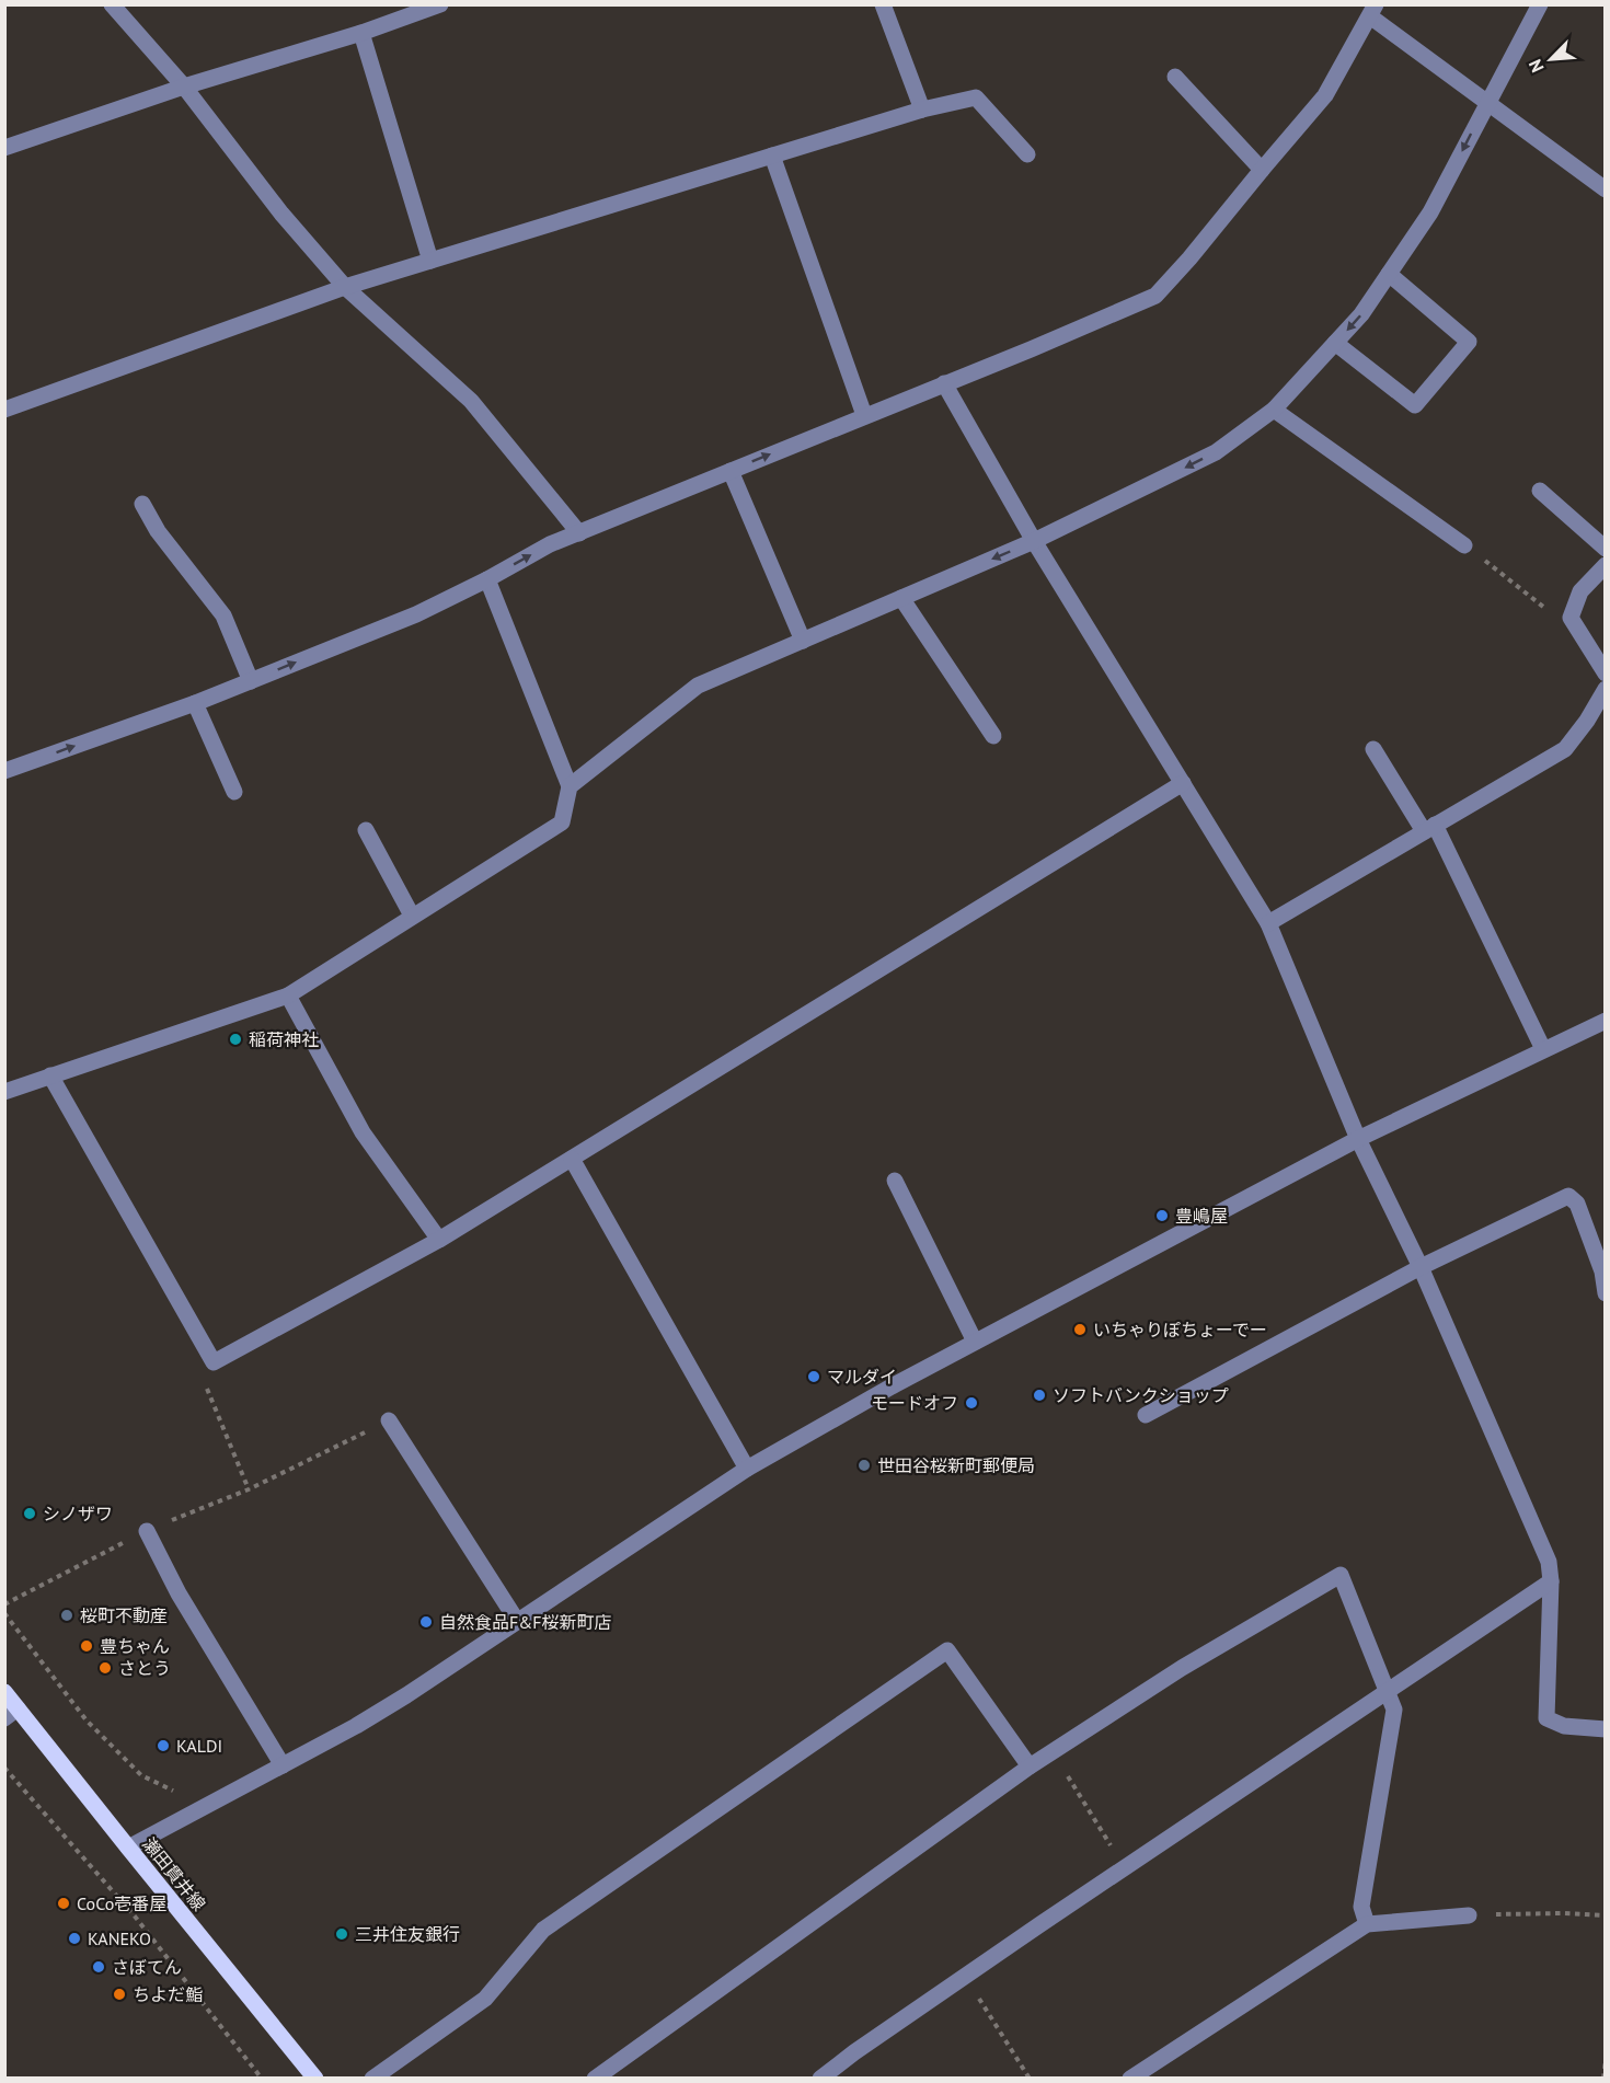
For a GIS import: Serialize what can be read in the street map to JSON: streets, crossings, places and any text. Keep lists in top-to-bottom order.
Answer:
{
  "streets": {
    "main road": ["瀬田貫井線"]
  },
  "places": [
    "稲荷神社",
    "豊嶋屋",
    "いちゃりぽちょーでー",
    "マルダイ",
    "ソフトバンクショップ",
    "モードオフ",
    "世田谷桜新町郵便局",
    "シノザワ",
    "桜町不動産",
    "自然食品F&F桜新町店",
    "豊ちゃん",
    "さとう",
    "KALDI",
    "CoCo壱番屋",
    "三井住友銀行",
    "KANEKO",
    "さぼてん",
    "ちよだ鮨"
  ],
  "north": "bottom left"
}
